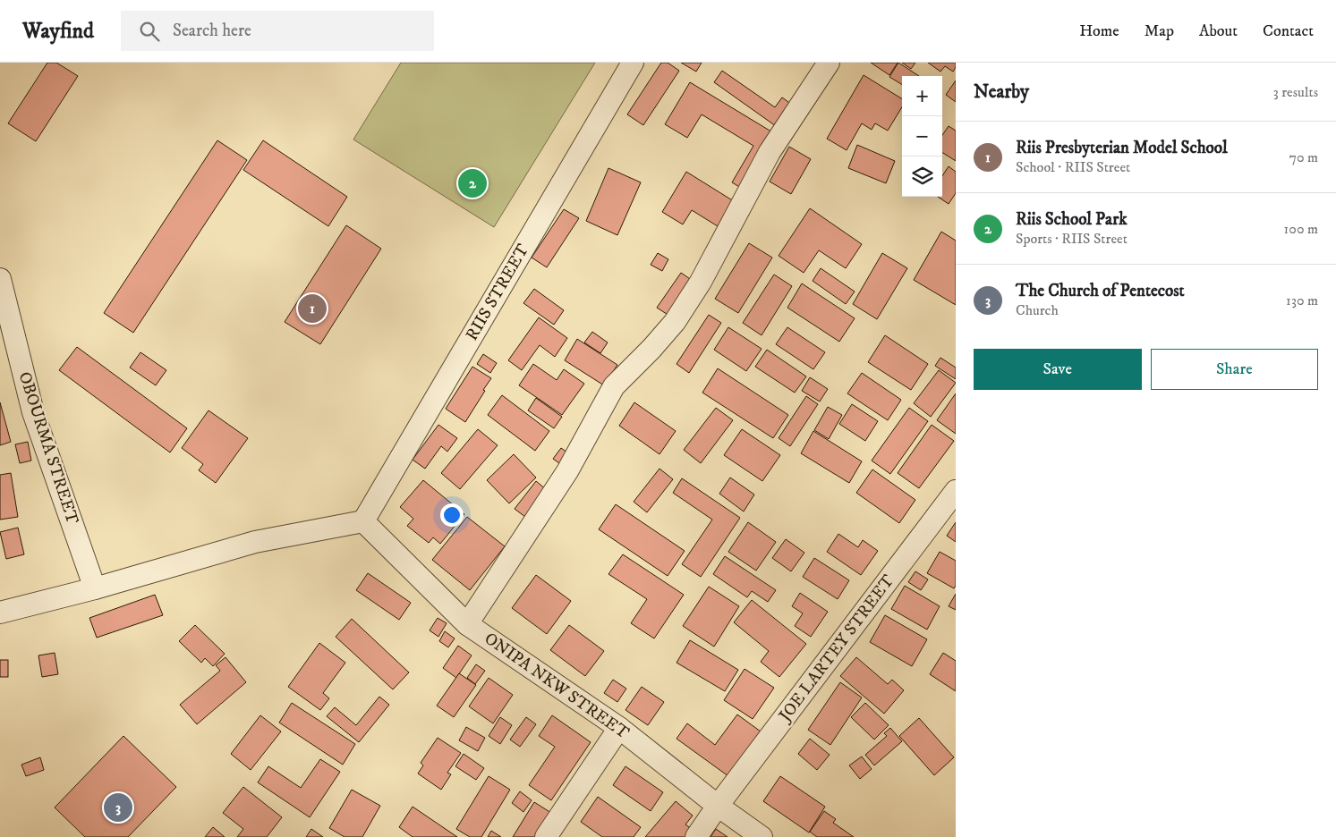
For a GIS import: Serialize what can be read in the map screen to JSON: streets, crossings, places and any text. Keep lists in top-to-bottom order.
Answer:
{
  "streets": {
    "street": [
      "RIIS STREET",
      "OBOURMA STREET",
      "JOE LARTEY STREET",
      "ONIPA NKW STREET"
    ]
  },
  "crossings": [
    ["RIIS STREET", "ONIPA NKW STREET"],
    ["JOE LARTEY STREET", "ONIPA NKW STREET"]
  ],
  "page": {
    "header": "Wayfind",
    "search": "Search here",
    "nav": [
      "Home",
      "Map",
      "About",
      "Contact"
    ],
    "heading": ["Nearby", "3 results"],
    "map_buttons": ["+", "−"],
    "list": [
      {
        "mark": "1",
        "name": "Riis Presbyterian Model School",
        "note": "School · RIIS Street",
        "value": "70 m"
      },
      {
        "mark": "2",
        "name": "Riis School Park",
        "note": "Sports · RIIS Street",
        "value": "100 m"
      },
      {
        "mark": "3",
        "name": "The Church of Pentecost",
        "note": "Church",
        "value": "130 m"
      }
    ],
    "pins": ["2", "1", "3"],
    "buttons": ["Save", "Share"]
  }
}
